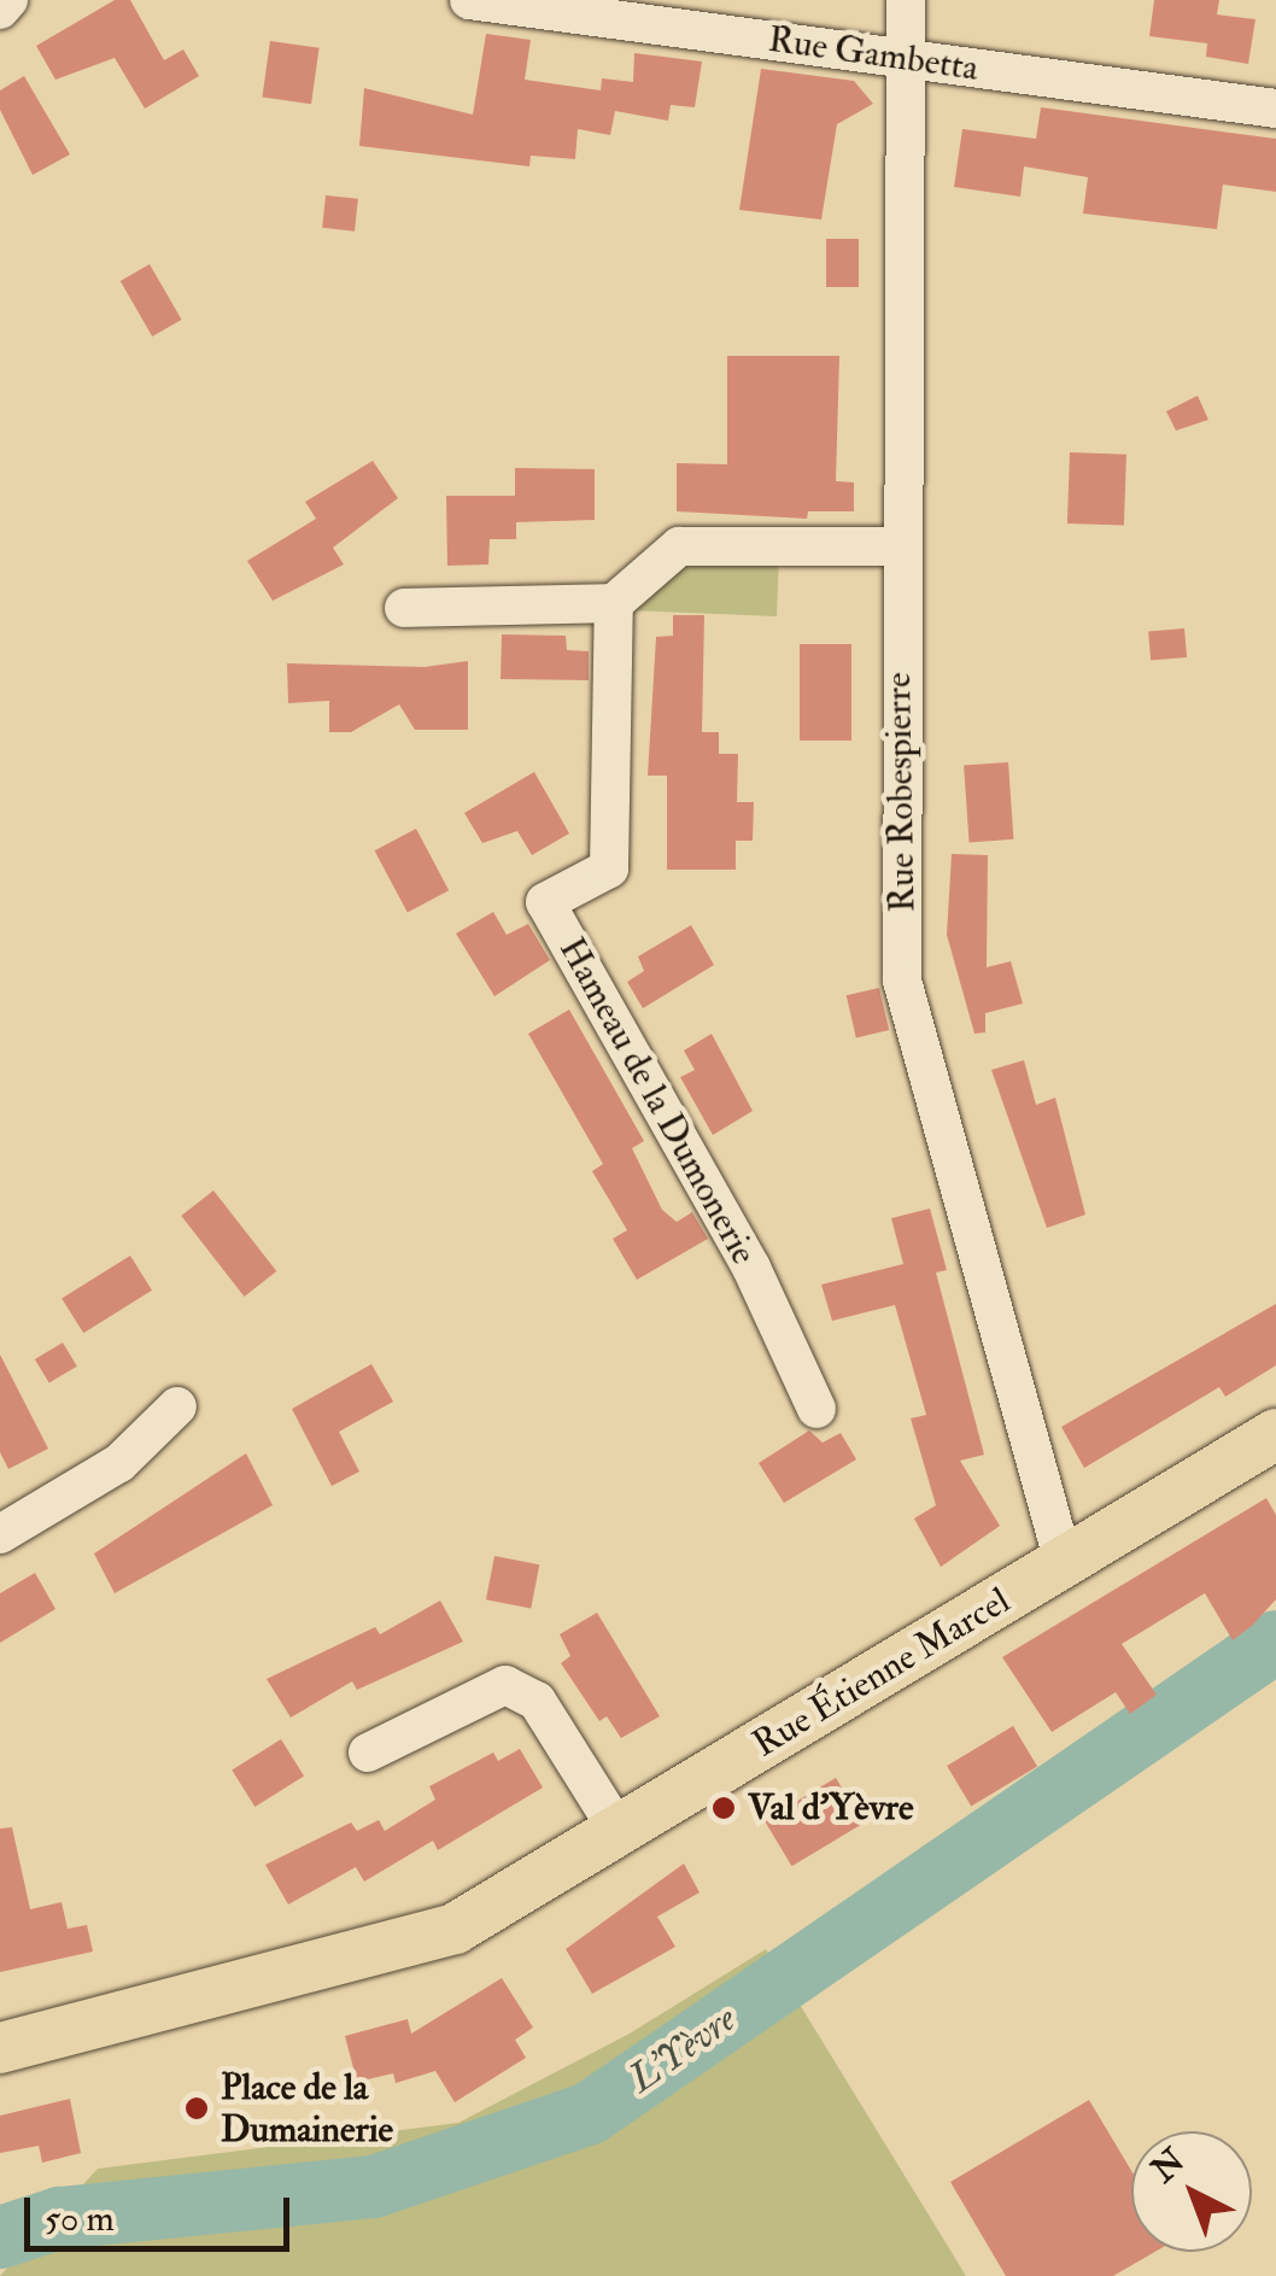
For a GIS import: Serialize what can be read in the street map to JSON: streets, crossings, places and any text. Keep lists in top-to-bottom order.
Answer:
{
  "streets": {
    "main road": ["Rue Étienne Marcel"],
    "street": ["Rue Gambetta", "Rue Robespierre", "Hameau de la Dumonerie"]
  },
  "crossings": [
    ["Rue Gambetta", "Rue Robespierre"],
    ["Rue Robespierre", "Rue Étienne Marcel"]
  ],
  "water": ["L'Yèvre"],
  "places": ["Val d'Yèvre", "Place de la Dumainerie"],
  "scale_bar": "50 m",
  "north": "top left"
}
